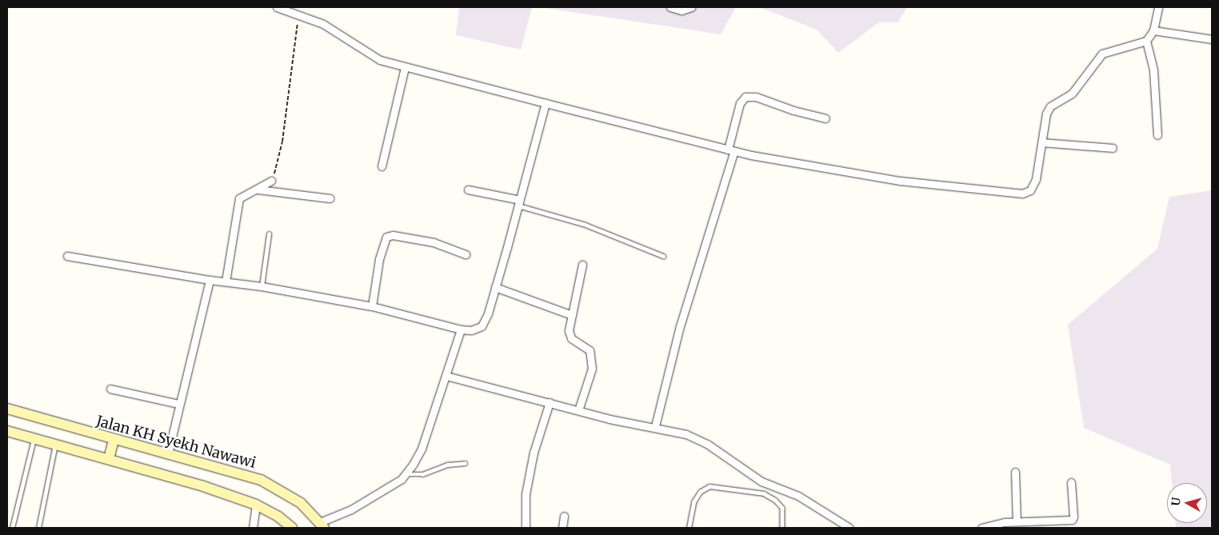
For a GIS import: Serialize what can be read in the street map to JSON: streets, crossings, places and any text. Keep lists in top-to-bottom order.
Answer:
{
  "streets": {
    "main road": ["Jalan KH Syekh Nawawi"]
  },
  "north": "left"
}
